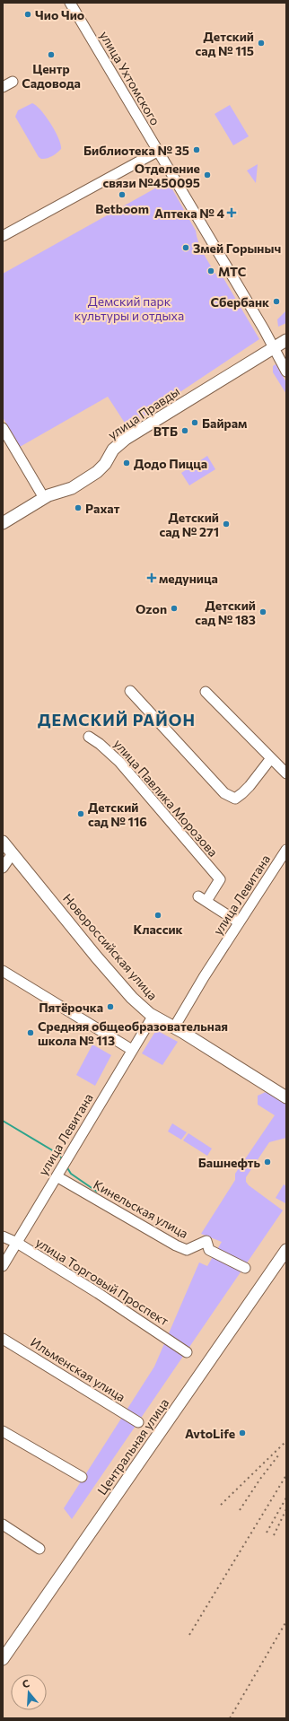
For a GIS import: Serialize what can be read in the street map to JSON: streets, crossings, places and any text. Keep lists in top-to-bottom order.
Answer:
{
  "streets": {
    "main road": ["улица Правды", "Новороссийская улица", "Центральная улица"],
    "street": [
      "улица Ухтомского",
      "улица Павлика Морозова",
      "улица Левитана",
      "Кинельская улица",
      "улица Торговый Проспект",
      "Ильменская улица"
    ]
  },
  "crossings": [
    ["улица Ухтомского", "улица Правды"],
    ["улица Павлика Морозова", "улица Левитана"],
    ["улица Левитана", "Новороссийская улица"],
    ["улица Левитана", "Кинельская улица"],
    ["улица Левитана", "улица Торговый Проспект"]
  ],
  "districts": ["ДЕМСКИЙ РАЙОН"],
  "parks": ["Демский парк культуры и отдыха"],
  "places": {
    "other": [
      "Чио Чио",
      "Детский сад № 115",
      "Центр Садовода",
      "Библиотека № 35",
      "Отделение связи №450095",
      "Betboom",
      "Змей Горыныч",
      "МТС",
      "Сбербанк",
      "Байрам",
      "ВТБ",
      "Додо Пицца",
      "Рахат",
      "Детский сад № 271",
      "Ozon",
      "Детский сад № 183",
      "Детский сад № 116",
      "Классик",
      "Пятёрочка",
      "Средняя общеобразовательная школа № 113",
      "Башнефть",
      "AvtoLife"
    ],
    "health": ["Аптека № 4", "медуница"]
  },
  "north": "top"
}
